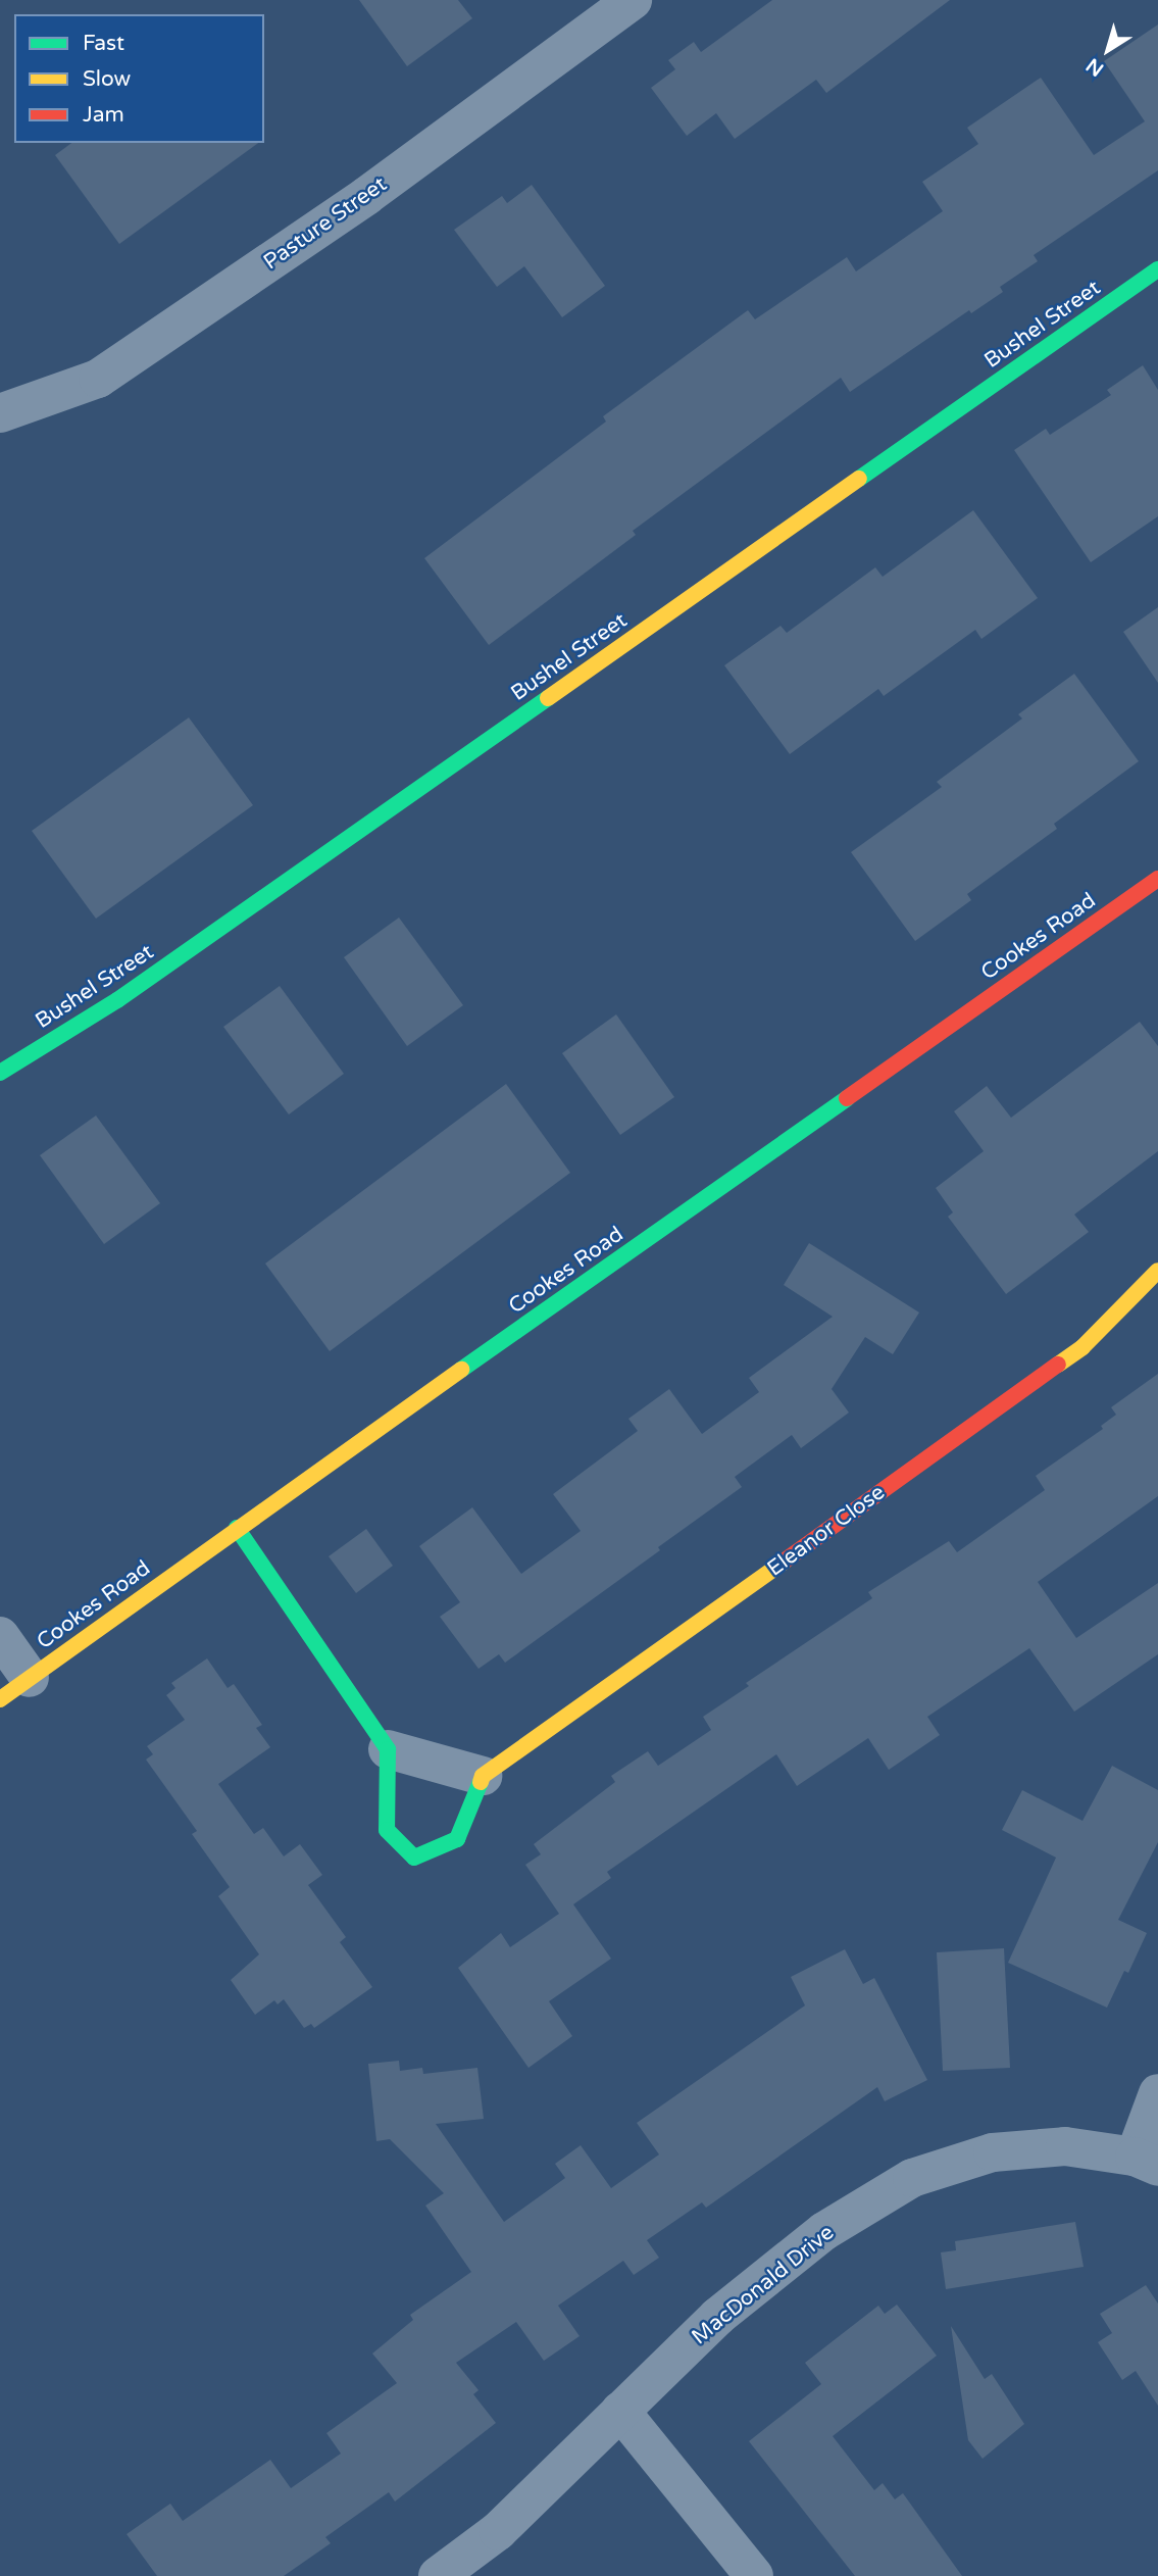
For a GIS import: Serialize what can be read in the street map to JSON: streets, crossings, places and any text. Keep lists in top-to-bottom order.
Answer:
{
  "streets": {
    "street": [
      "Pasture Street",
      "Bushel Street",
      "Cookes Road",
      "Eleanor Close",
      "MacDonald Drive"
    ]
  },
  "legend": ["Fast", "Slow", "Jam"],
  "north": "bottom left"
}
